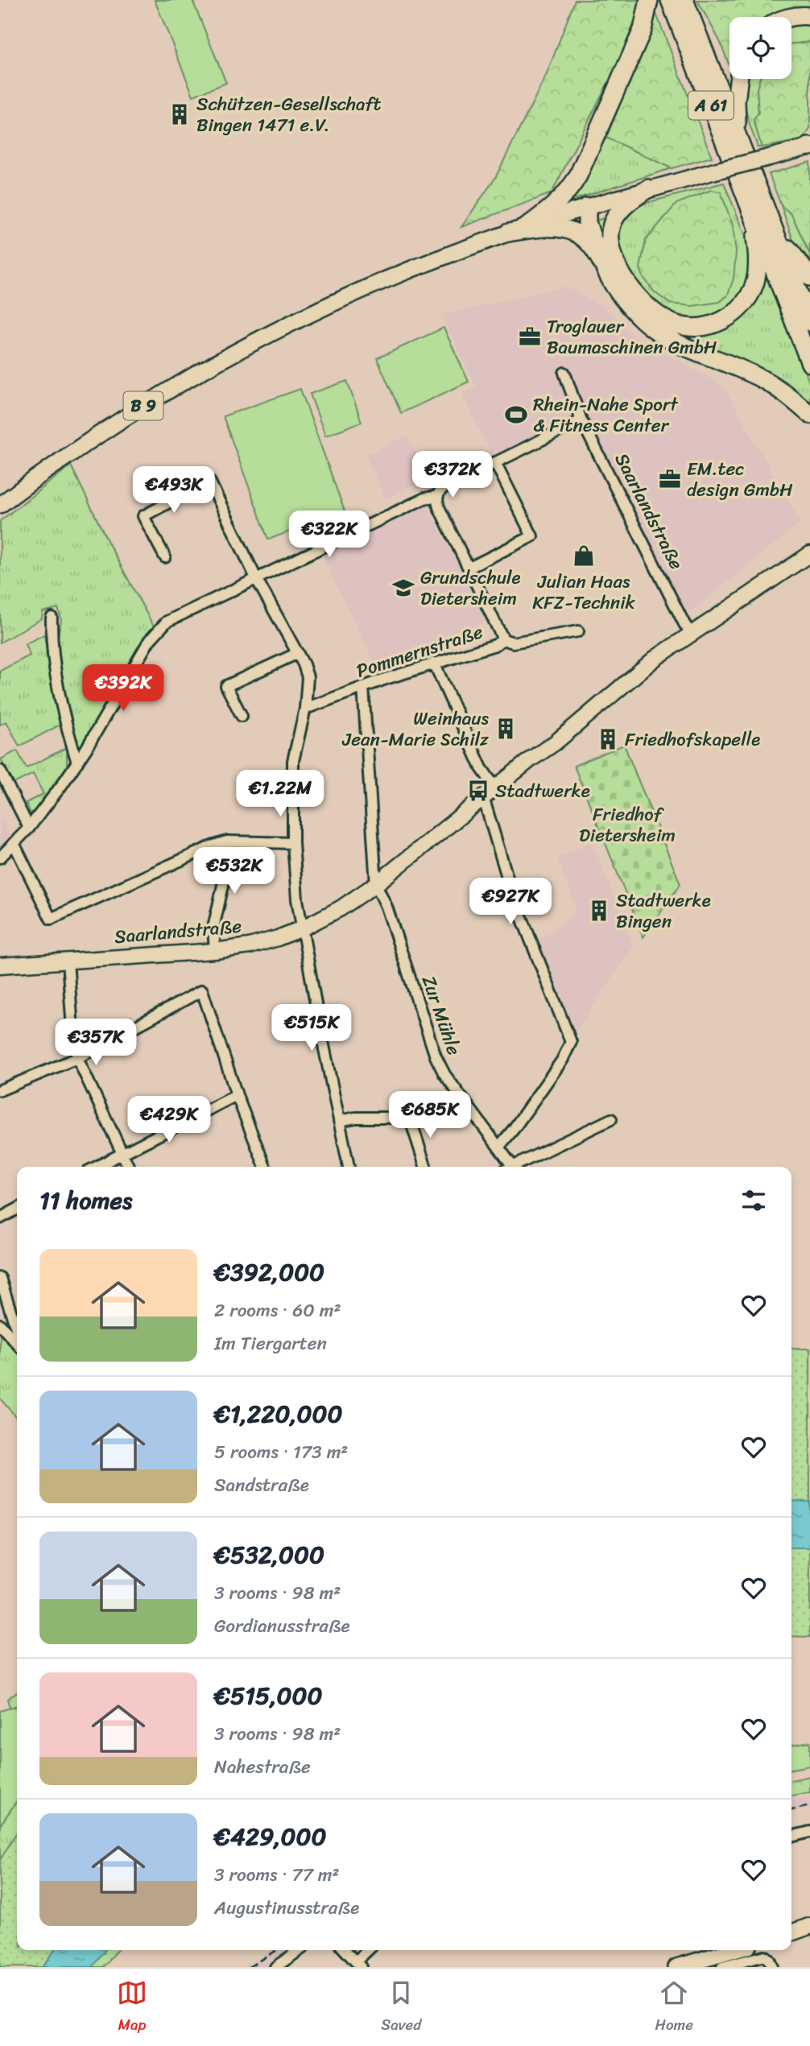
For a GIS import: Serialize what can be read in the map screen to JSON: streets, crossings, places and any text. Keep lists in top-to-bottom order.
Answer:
{
  "streets": {
    "highway": ["A 61"],
    "main road": ["B 9", "Saarlandstraße"],
    "street": ["Pommernstraße", "Zur Mühle"]
  },
  "crossings": [
    ["Saarlandstraße", "Zur Mühle"]
  ],
  "parks": ["Friedhof Dietersheim"],
  "places": {
    "building": [
      "Schützen-Gesellschaft Bingen 1471 e.V.",
      "Weinhaus Jean-Marie Schilz",
      "Friedhofskapelle",
      "Stadtwerke Bingen"
    ],
    "office": ["Troglauer Baumaschinen GmbH", "EM.tec design GmbH"],
    "sports": ["Rhein-Nahe Sport & Fitness Center"],
    "shop": ["Julian Haas KFZ-Technik"],
    "school or university": ["Grundschule Dietersheim"],
    "bus stop": ["Stadtwerke"]
  },
  "page": {
    "price": [
      "€372K",
      "€493K",
      "€322K",
      "€392K",
      "€1.22M",
      "€532K",
      "€927K",
      "€515K",
      "€357K",
      "€685K",
      "€429K"
    ],
    "heading": "11 homes",
    "list": [
      {
        "name": "€392,000",
        "note": "2 rooms · 60 m² · Im Tiergarten"
      },
      {
        "name": "€1,220,000",
        "note": "5 rooms · 173 m² · Sandstraße"
      },
      {
        "name": "€532,000",
        "note": "3 rooms · 98 m² · Gordianusstraße"
      },
      {
        "name": "€515,000",
        "note": "3 rooms · 98 m² · Nahestraße"
      },
      {
        "name": "€429,000",
        "note": "3 rooms · 77 m² · Augustinusstraße"
      }
    ],
    "tabs": ["Map", "Saved", "Home"]
  }
}
